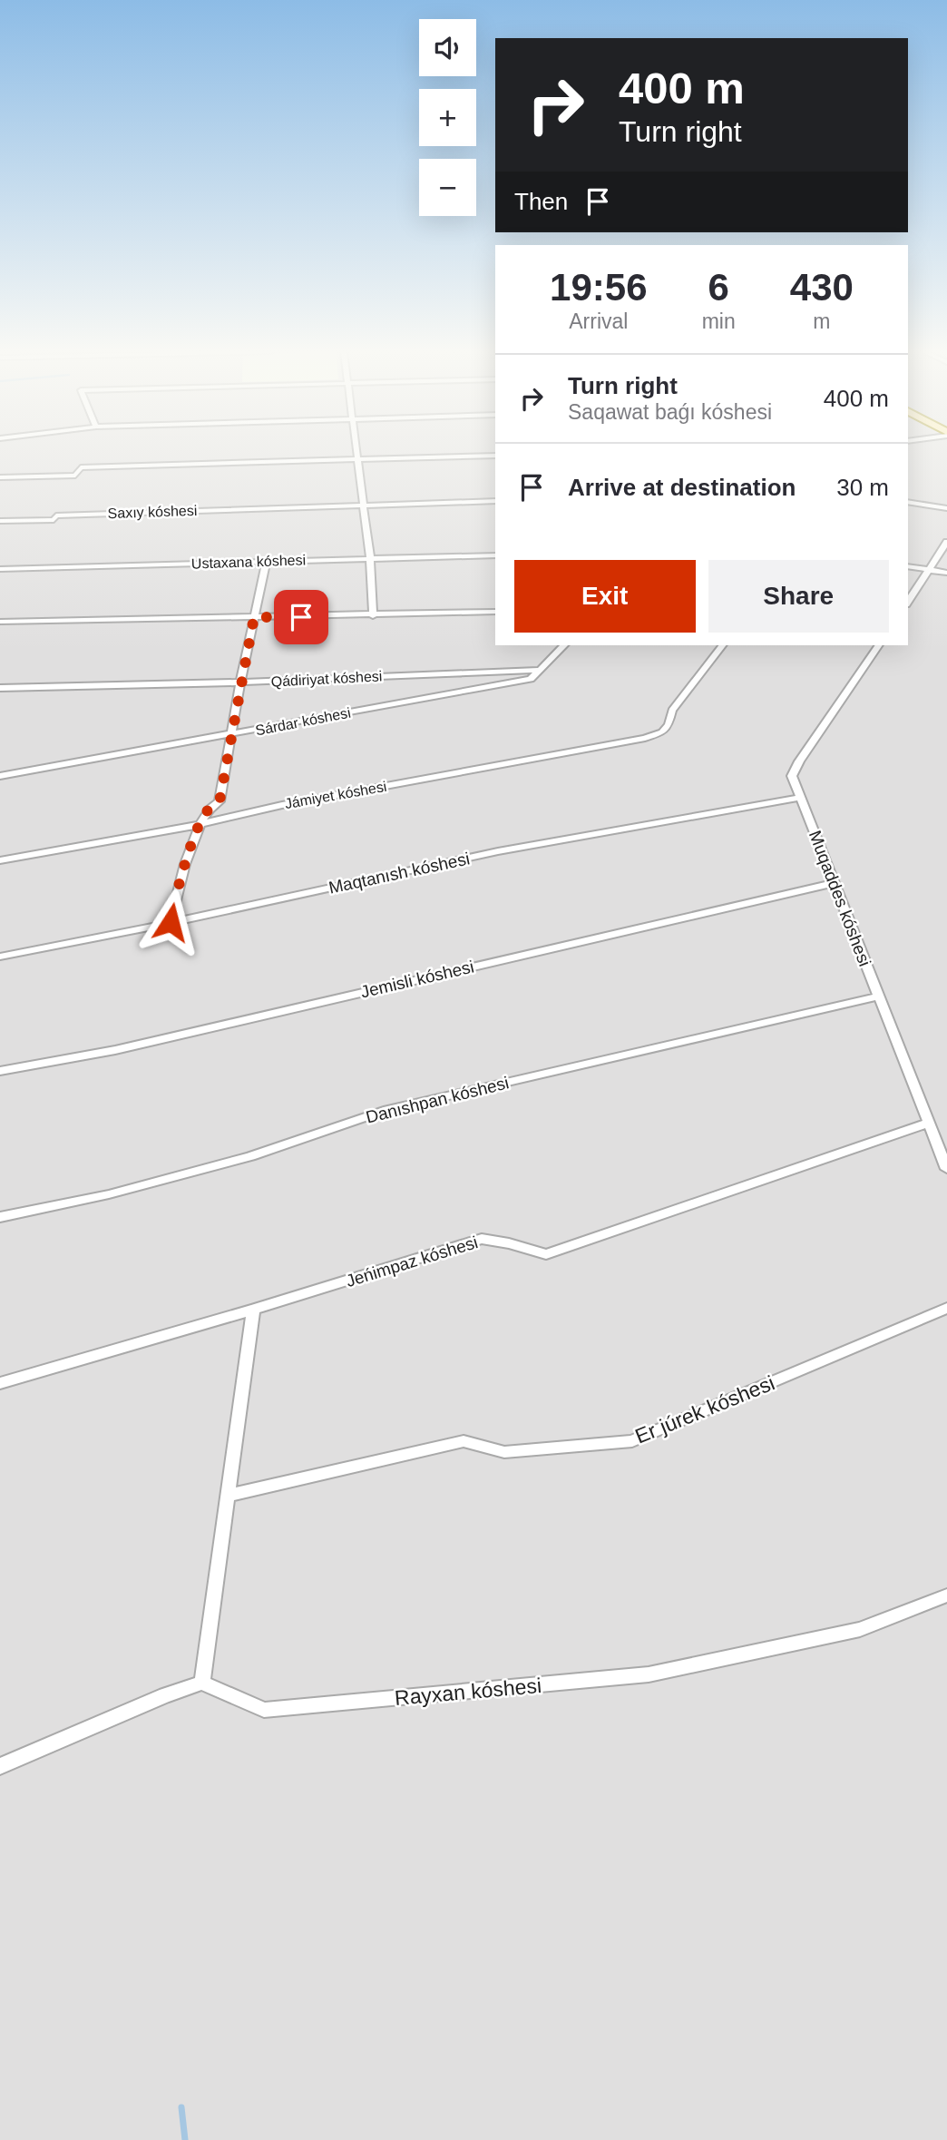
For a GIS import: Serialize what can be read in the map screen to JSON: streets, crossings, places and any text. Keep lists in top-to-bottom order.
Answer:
{
  "streets": {
    "street": [
      "Saxıy kóshesi",
      "Ustaxana kóshesi",
      "Qádiriyat kóshesi",
      "Sárdar kóshesi",
      "Jámiyet kóshesi",
      "Maqtanısh kóshesi",
      "Muqaddes kóshesi",
      "Jemisli kóshesi",
      "Danıshpan kóshesi",
      "Jeńimpaz kóshesi",
      "Er júrek kóshesi",
      "Rayxan kóshesi"
    ]
  },
  "crossings": [
    ["Maqtanısh kóshesi", "Muqaddes kóshesi"],
    ["Muqaddes kóshesi", "Jemisli kóshesi"],
    ["Muqaddes kóshesi", "Danıshpan kóshesi"],
    ["Muqaddes kóshesi", "Jeńimpaz kóshesi"]
  ],
  "page": {
    "map_buttons": ["+", "−"],
    "turn": ["400 m", "Turn right"],
    "then": "Then",
    "eta": [
      "19:56",
      "Arrival",
      "6",
      "min",
      "430",
      "m"
    ],
    "list": [
      {
        "name": "Turn right",
        "note": "Saqawat baǵı kóshesi",
        "value": "400 m"
      },
      {
        "name": "Arrive at destination",
        "value": "30 m"
      }
    ],
    "buttons": ["Exit", "Share"]
  }
}
